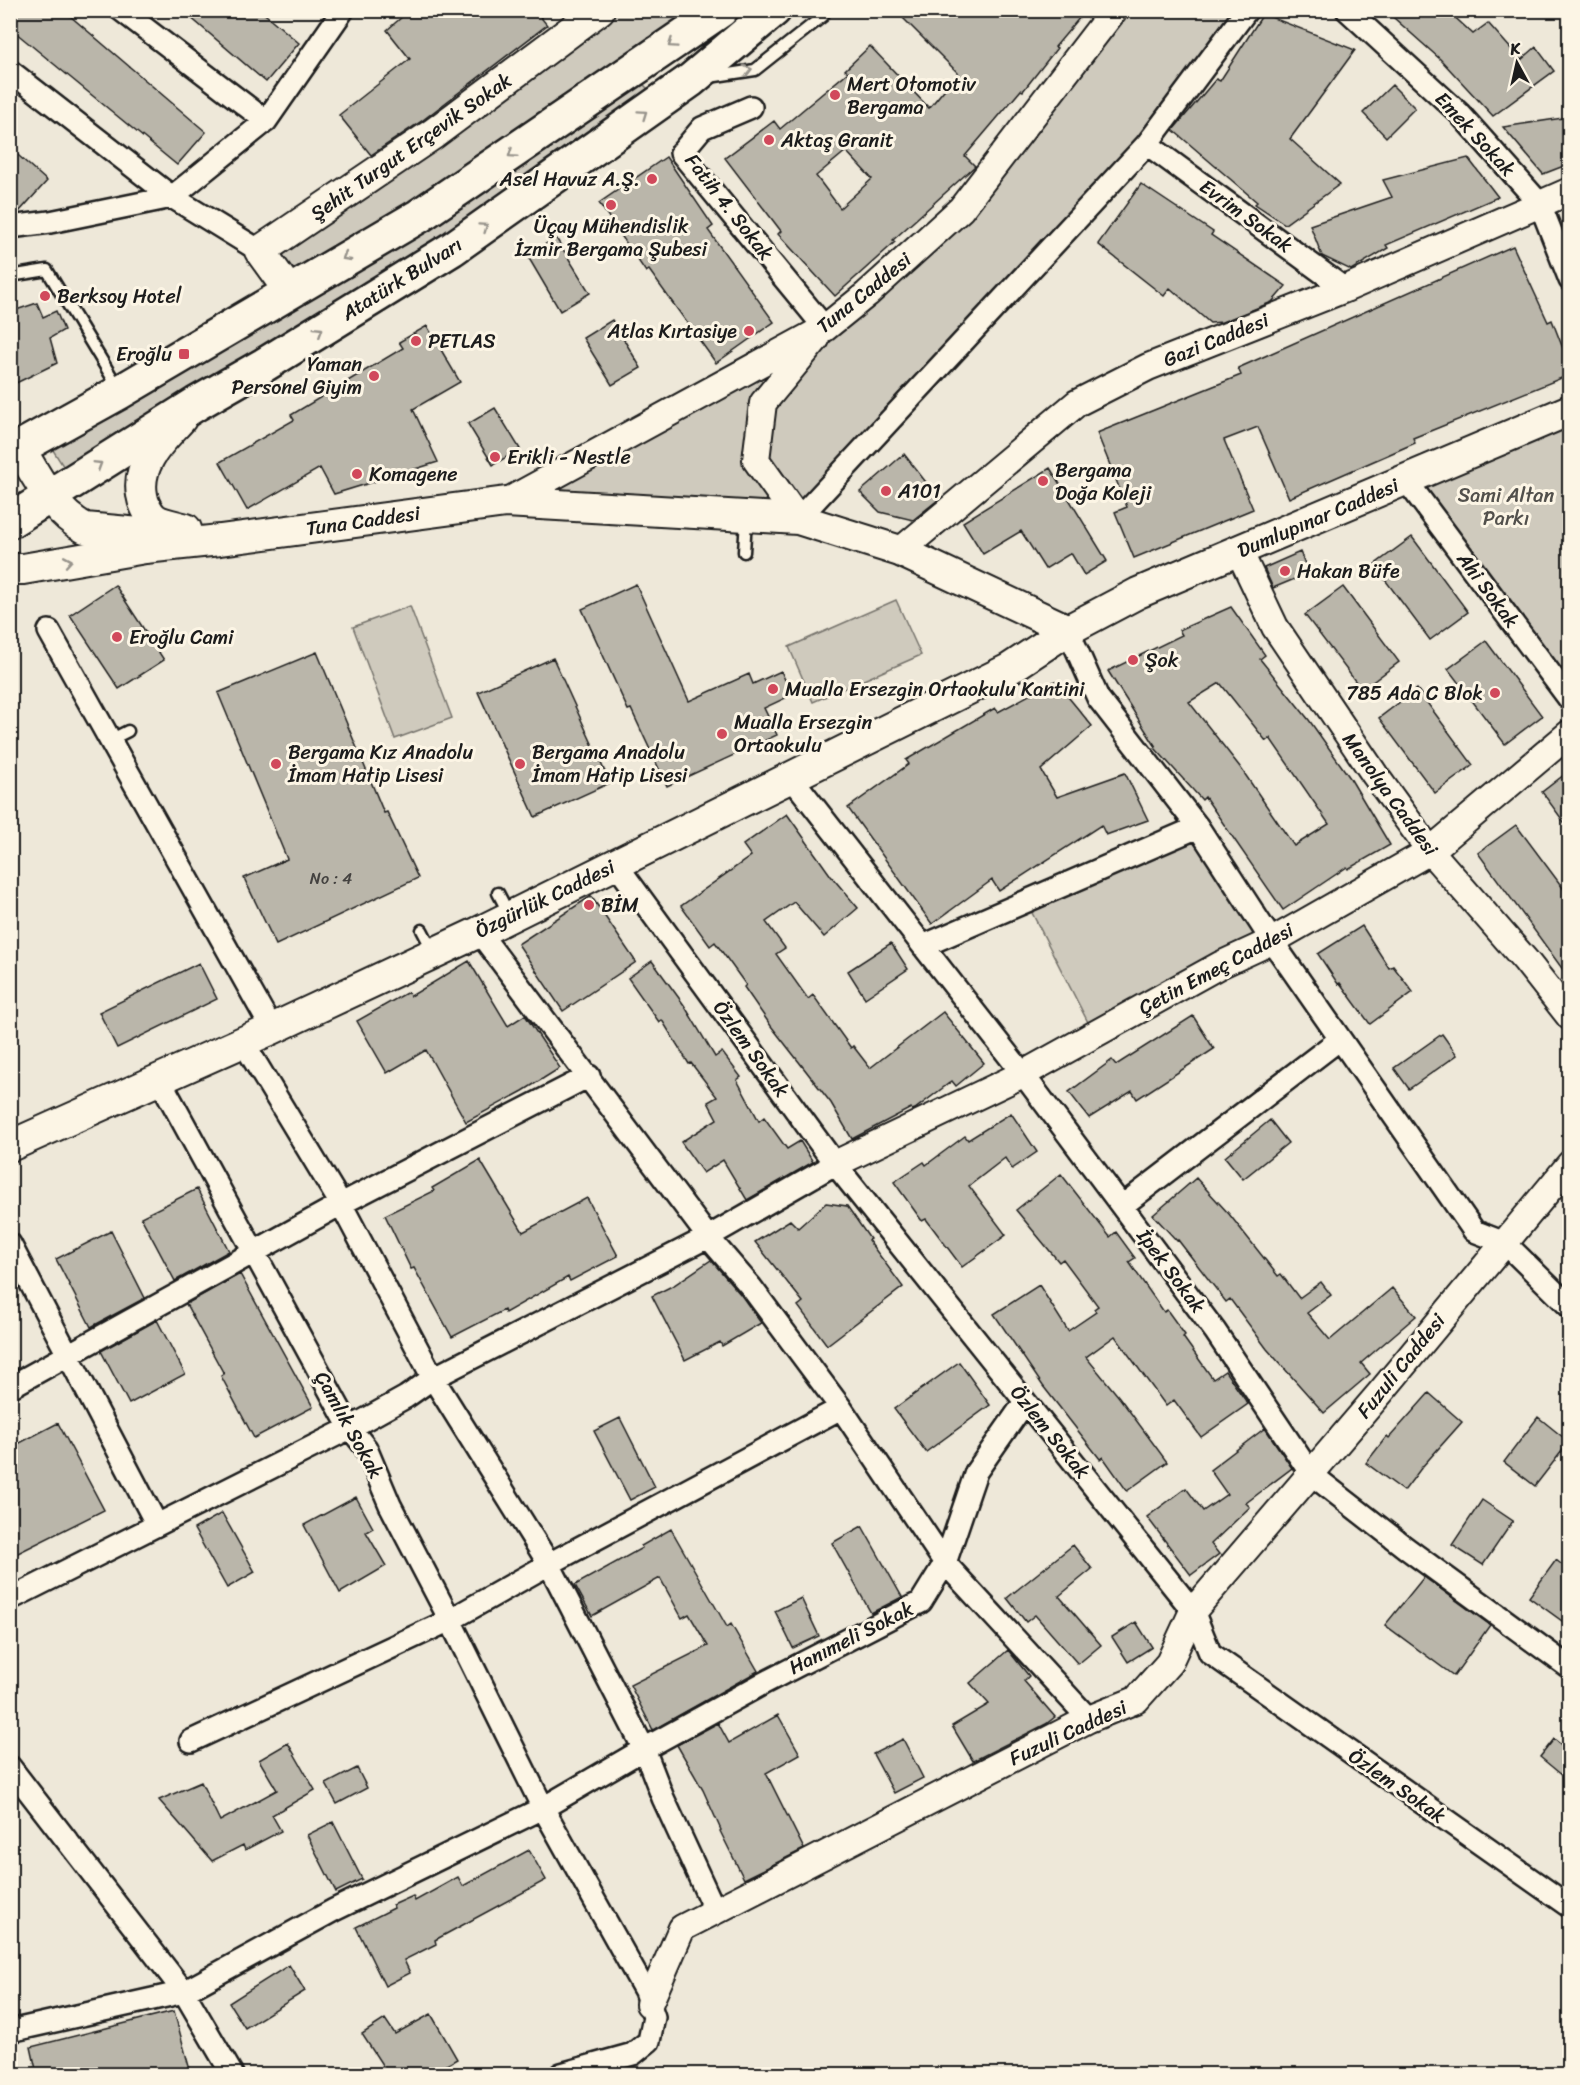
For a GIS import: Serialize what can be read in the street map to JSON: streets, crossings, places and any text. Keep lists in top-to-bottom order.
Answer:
{
  "streets": {
    "main road": [
      "Şehit Turgut Erçevik Sokak",
      "Atatürk Bulvarı",
      "Tuna Caddesi",
      "Dumlupınar Caddesi",
      "Özgürlük Caddesi"
    ],
    "street": [
      "Emek Sokak",
      "Fatih 4. Sokak",
      "Evrim Sokak",
      "Gazi Caddesi",
      "Ahi Sokak",
      "Manolya Caddesi",
      "Çetin Emeç Caddesi",
      "Özlem Sokak",
      "İpek Sokak",
      "Fuzuli Caddesi",
      "Çamlık Sokak",
      "Hanımeli Sokak"
    ]
  },
  "crossings": [
    ["Emek Sokak", "Gazi Caddesi"],
    ["Fatih 4. Sokak", "Tuna Caddesi"],
    ["Evrim Sokak", "Gazi Caddesi"],
    ["Atatürk Bulvarı", "Tuna Caddesi"],
    ["Tuna Caddesi", "Gazi Caddesi"],
    ["Tuna Caddesi", "Dumlupınar Caddesi"],
    ["Tuna Caddesi", "Özgürlük Caddesi"],
    ["Dumlupınar Caddesi", "Ahi Sokak"],
    ["Dumlupınar Caddesi", "Manolya Caddesi"],
    ["Dumlupınar Caddesi", "Özgürlük Caddesi"],
    ["Manolya Caddesi", "Çetin Emeç Caddesi"],
    ["Özgürlük Caddesi", "Özlem Sokak"],
    ["Özgürlük Caddesi", "İpek Sokak"],
    ["Özgürlük Caddesi", "Çamlık Sokak"],
    ["Çetin Emeç Caddesi", "Özlem Sokak"],
    ["Çetin Emeç Caddesi", "İpek Sokak"],
    ["Özlem Sokak", "Fuzuli Caddesi"],
    ["Özlem Sokak", "Hanımeli Sokak"],
    ["İpek Sokak", "Fuzuli Caddesi"],
    ["Fuzuli Caddesi", "Çamlık Sokak"],
    ["Çamlık Sokak", "Hanımeli Sokak"]
  ],
  "parks": ["Sami Altan Parkı"],
  "places": {
    "other": [
      "Mert Otomotiv Bergama",
      "Aktaş Granit",
      "Asel Havuz A.Ş.",
      "Üçay Mühendislik İzmir Bergama Şubesi",
      "Berksoy Hotel",
      "Atlas Kırtasiye",
      "PETLAS",
      "Yaman Personel Giyim",
      "Erikli - Nestle",
      "Komagene",
      "Bergama Doğa Koleji",
      "A101",
      "Hakan Büfe",
      "Eroğlu Cami",
      "Şok",
      "Mualla Ersezgin Ortaokulu Kantini",
      "785 Ada C Blok",
      "Mualla Ersezgin Ortaokulu",
      "Bergama Kız Anadolu İmam Hatip Lisesi",
      "Bergama Anadolu İmam Hatip Lisesi",
      "BİM"
    ],
    "transit": ["Eroğlu"]
  },
  "house_numbers": ["No : 4"],
  "north": "top"
}
